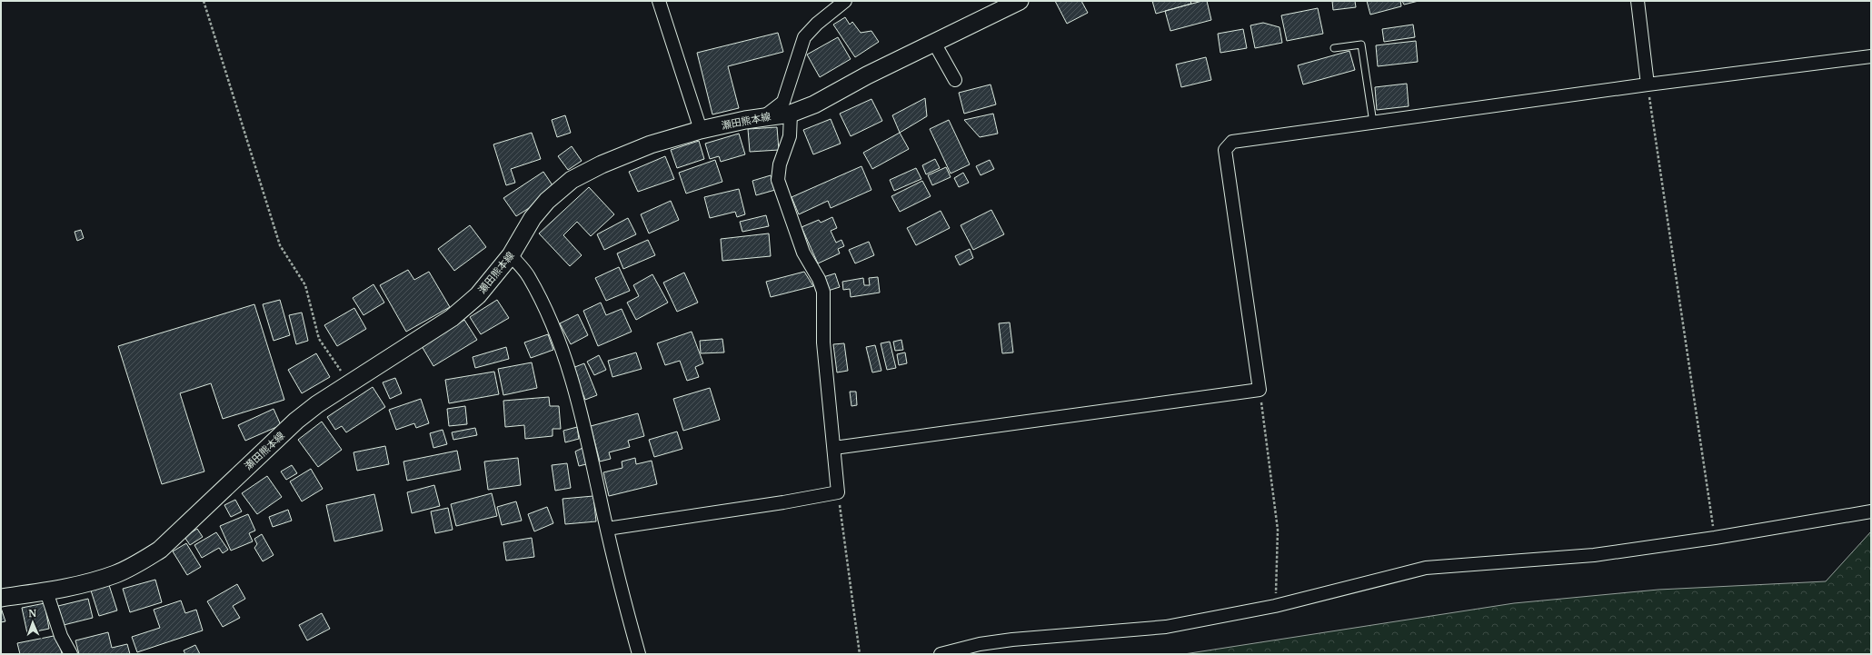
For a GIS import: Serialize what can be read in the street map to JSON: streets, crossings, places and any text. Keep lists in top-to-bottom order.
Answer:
{
  "streets": {
    "main road": ["瀬田熊本線"]
  },
  "north": "top"
}
